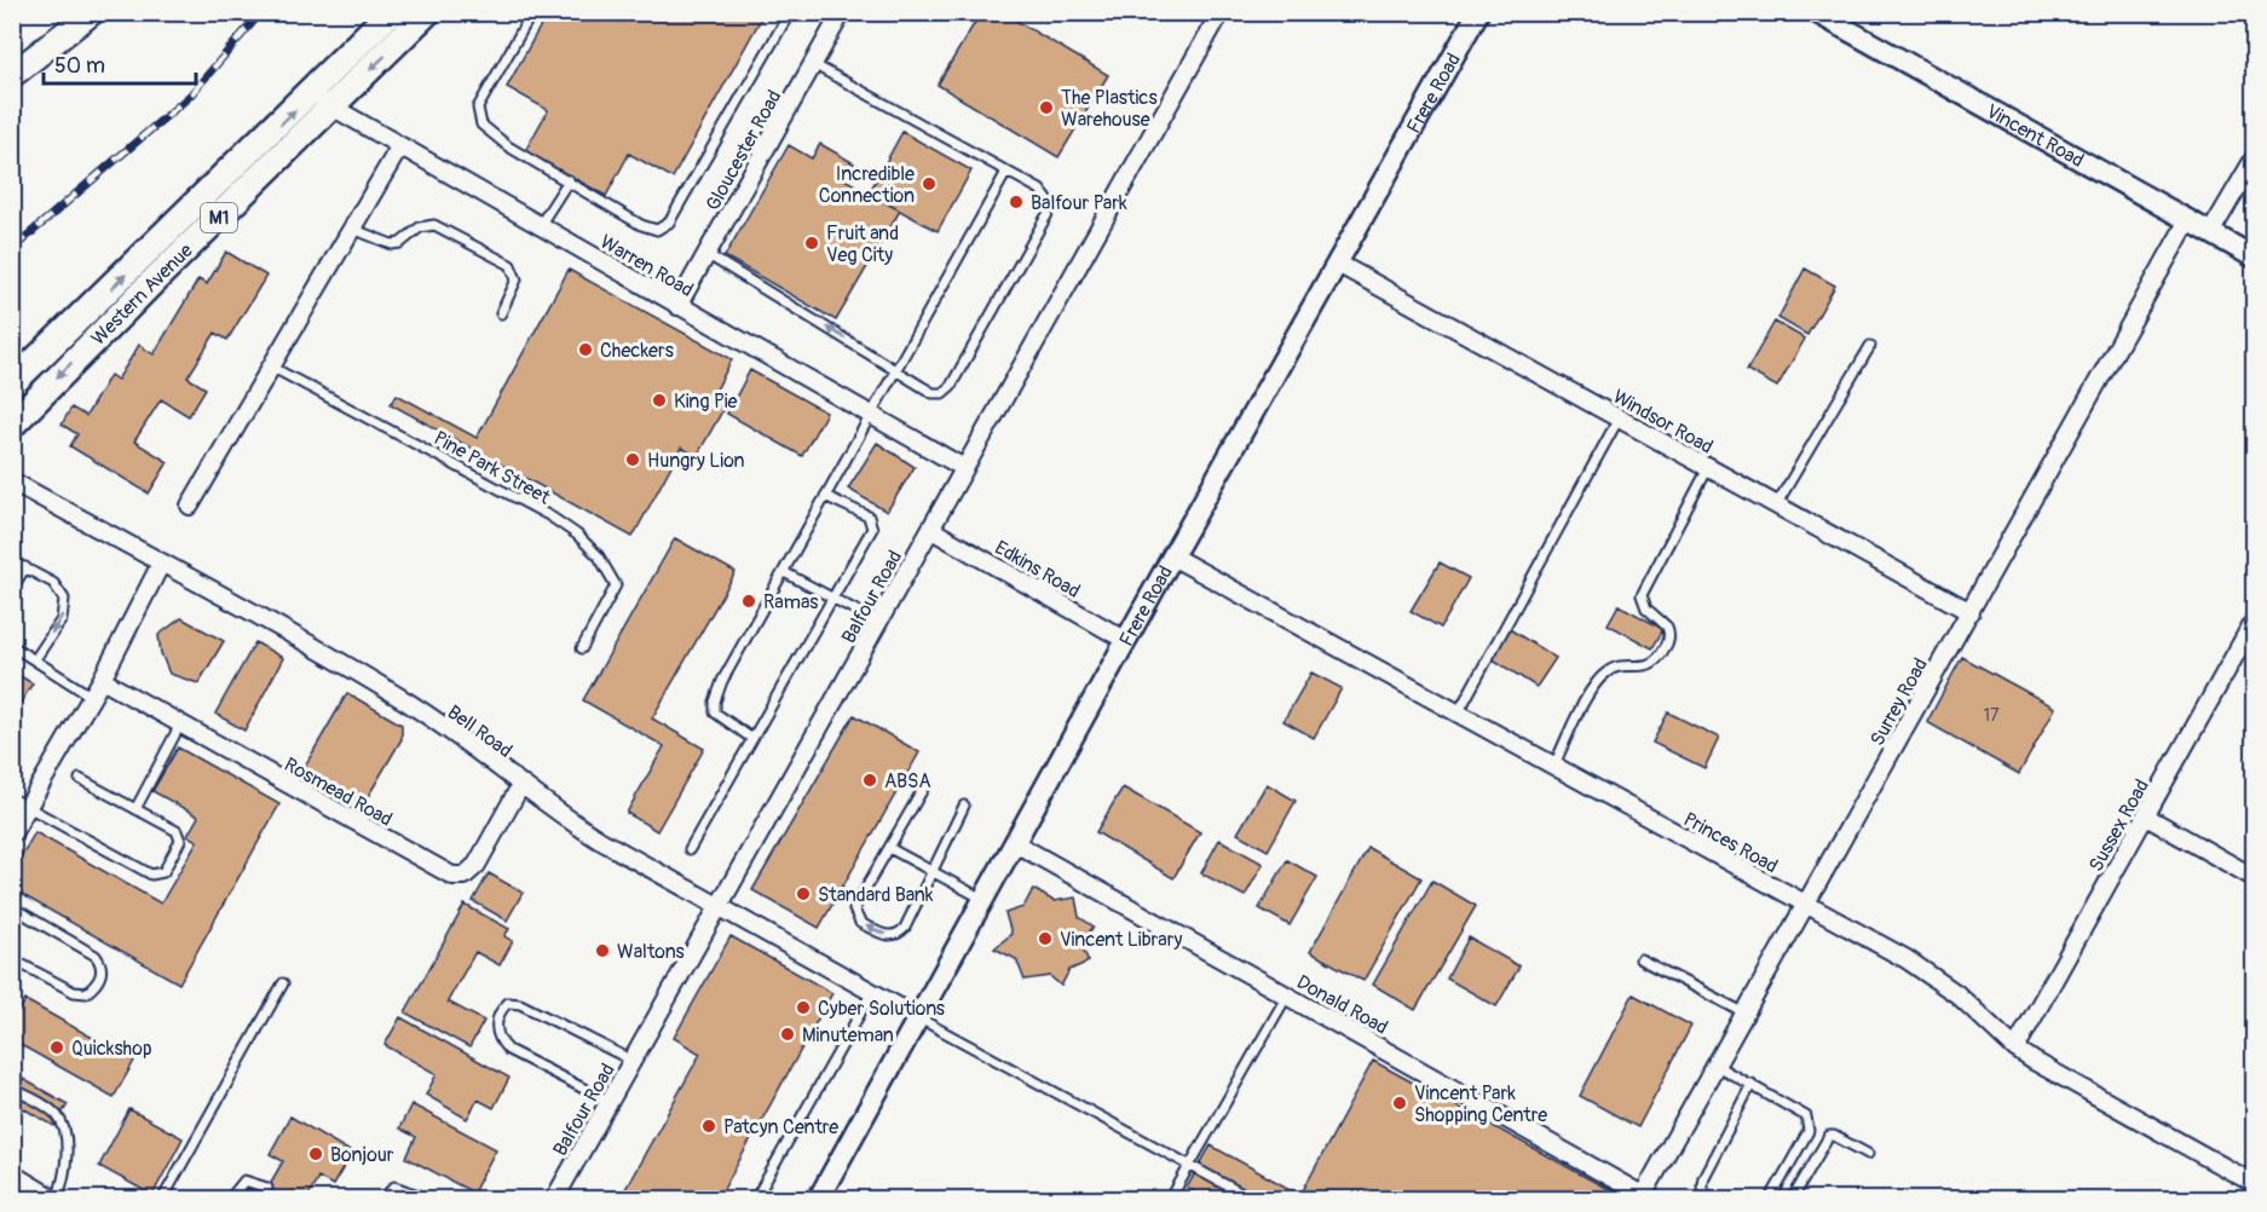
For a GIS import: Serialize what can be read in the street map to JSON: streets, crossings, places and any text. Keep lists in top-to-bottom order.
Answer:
{
  "streets": {
    "main road": ["M1", "Western Avenue"],
    "street": [
      "Frere Road",
      "Vincent Road",
      "Gloucester Road",
      "Warren Road",
      "Windsor Road",
      "Edkins Road",
      "Balfour Road",
      "Surrey Road",
      "Bell Road",
      "Rosmead Road",
      "Sussex Road",
      "Princes Road",
      "Donald Road"
    ],
    "lane": ["Pine Park Street"]
  },
  "crossings": [
    ["Frere Road", "Windsor Road"],
    ["Frere Road", "Edkins Road"],
    ["Frere Road", "Bell Road"],
    ["Frere Road", "Princes Road"],
    ["Frere Road", "Donald Road"],
    ["Vincent Road", "Surrey Road"],
    ["Gloucester Road", "Warren Road"],
    ["Warren Road", "Western Avenue"],
    ["Warren Road", "Balfour Road"],
    ["Windsor Road", "Surrey Road"],
    ["Edkins Road", "Balfour Road"],
    ["Balfour Road", "Bell Road"],
    ["Surrey Road", "Princes Road"],
    ["Surrey Road", "Donald Road"],
    ["Bell Road", "Rosmead Road"],
    ["Sussex Road", "Princes Road"]
  ],
  "places": [
    "The Plastics Warehouse",
    "Incredible Connection",
    "Balfour Park",
    "Fruit and Veg City",
    "Checkers",
    "King Pie",
    "Hungry Lion",
    "Ramas",
    "ABSA",
    "Standard Bank",
    "Vincent Library",
    "Waltons",
    "Cyber Solutions",
    "Minuteman",
    "Quickshop",
    "Vincent Park Shopping Centre",
    "Patcyn Centre",
    "Bonjour"
  ],
  "house_numbers": ["17"],
  "scale_bar": "50 m"
}
